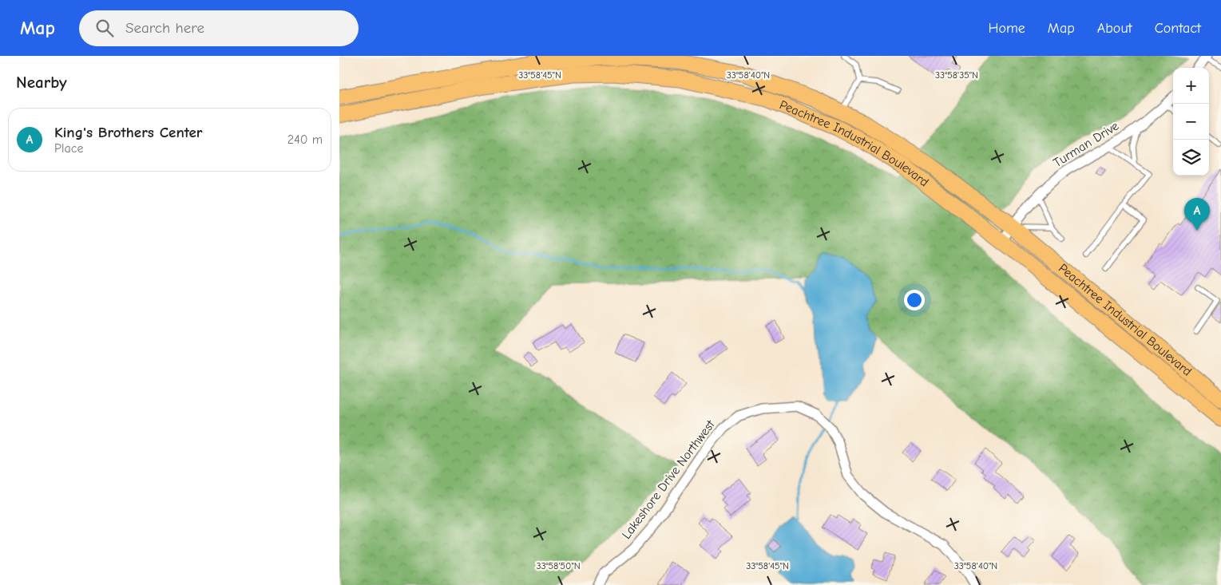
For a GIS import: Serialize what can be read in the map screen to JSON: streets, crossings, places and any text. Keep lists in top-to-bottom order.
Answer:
{
  "streets": {
    "highway": ["Peachtree Industrial Boulevard"],
    "street": ["Turman Drive", "Lakeshore Drive Northwest"]
  },
  "crossings": [
    ["Peachtree Industrial Boulevard", "Turman Drive"]
  ],
  "page": {
    "header": "Map",
    "search": "Search here",
    "nav": [
      "Home",
      "Map",
      "About",
      "Contact"
    ],
    "heading": "Nearby",
    "map_buttons": ["+", "−"],
    "list": [
      {
        "mark": "A",
        "name": "King's Brothers Center",
        "note": "Place",
        "value": "240 m"
      }
    ],
    "pins": "A"
  },
  "coordinates": [
    "33°58'45\"N",
    "33°58'40\"N",
    "33°58'35\"N",
    "33°58'50\"N"
  ]
}
